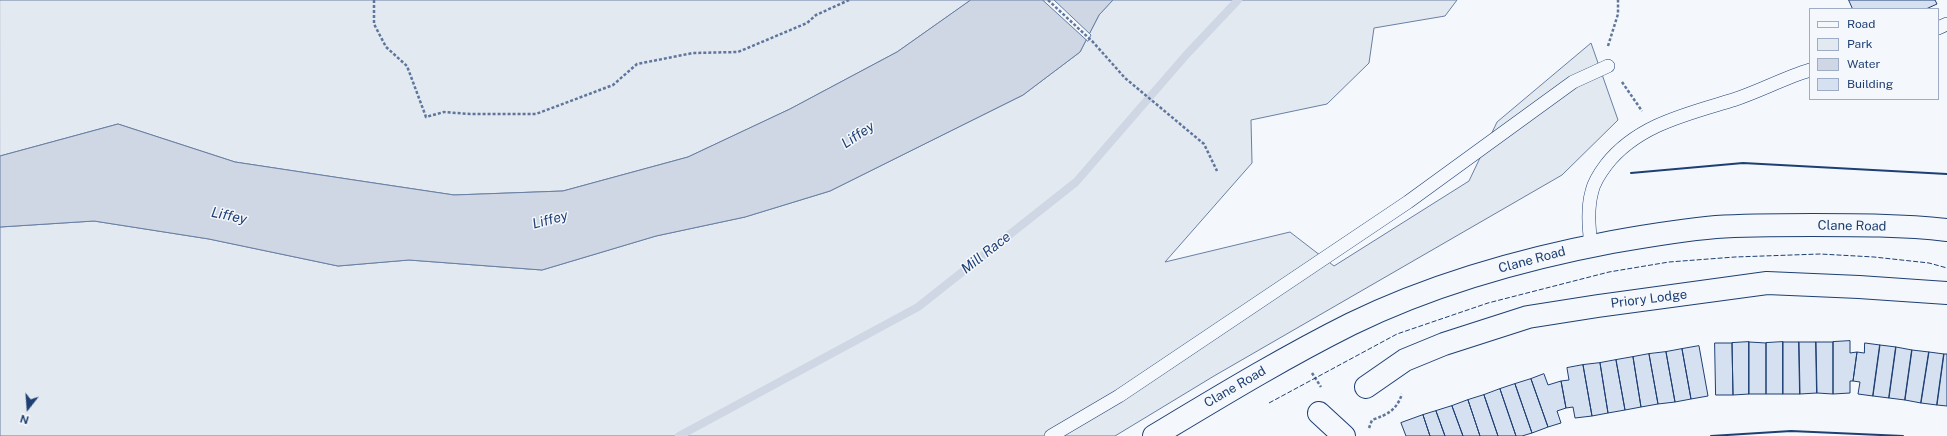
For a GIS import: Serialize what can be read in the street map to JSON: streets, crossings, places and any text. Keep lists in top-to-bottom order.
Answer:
{
  "streets": {
    "main road": ["Clane Road", "Priory Lodge"]
  },
  "water": ["Liffey", "Mill Race"],
  "legend": [
    "Road",
    "Park",
    "Water",
    "Building"
  ],
  "north": "bottom"
}
